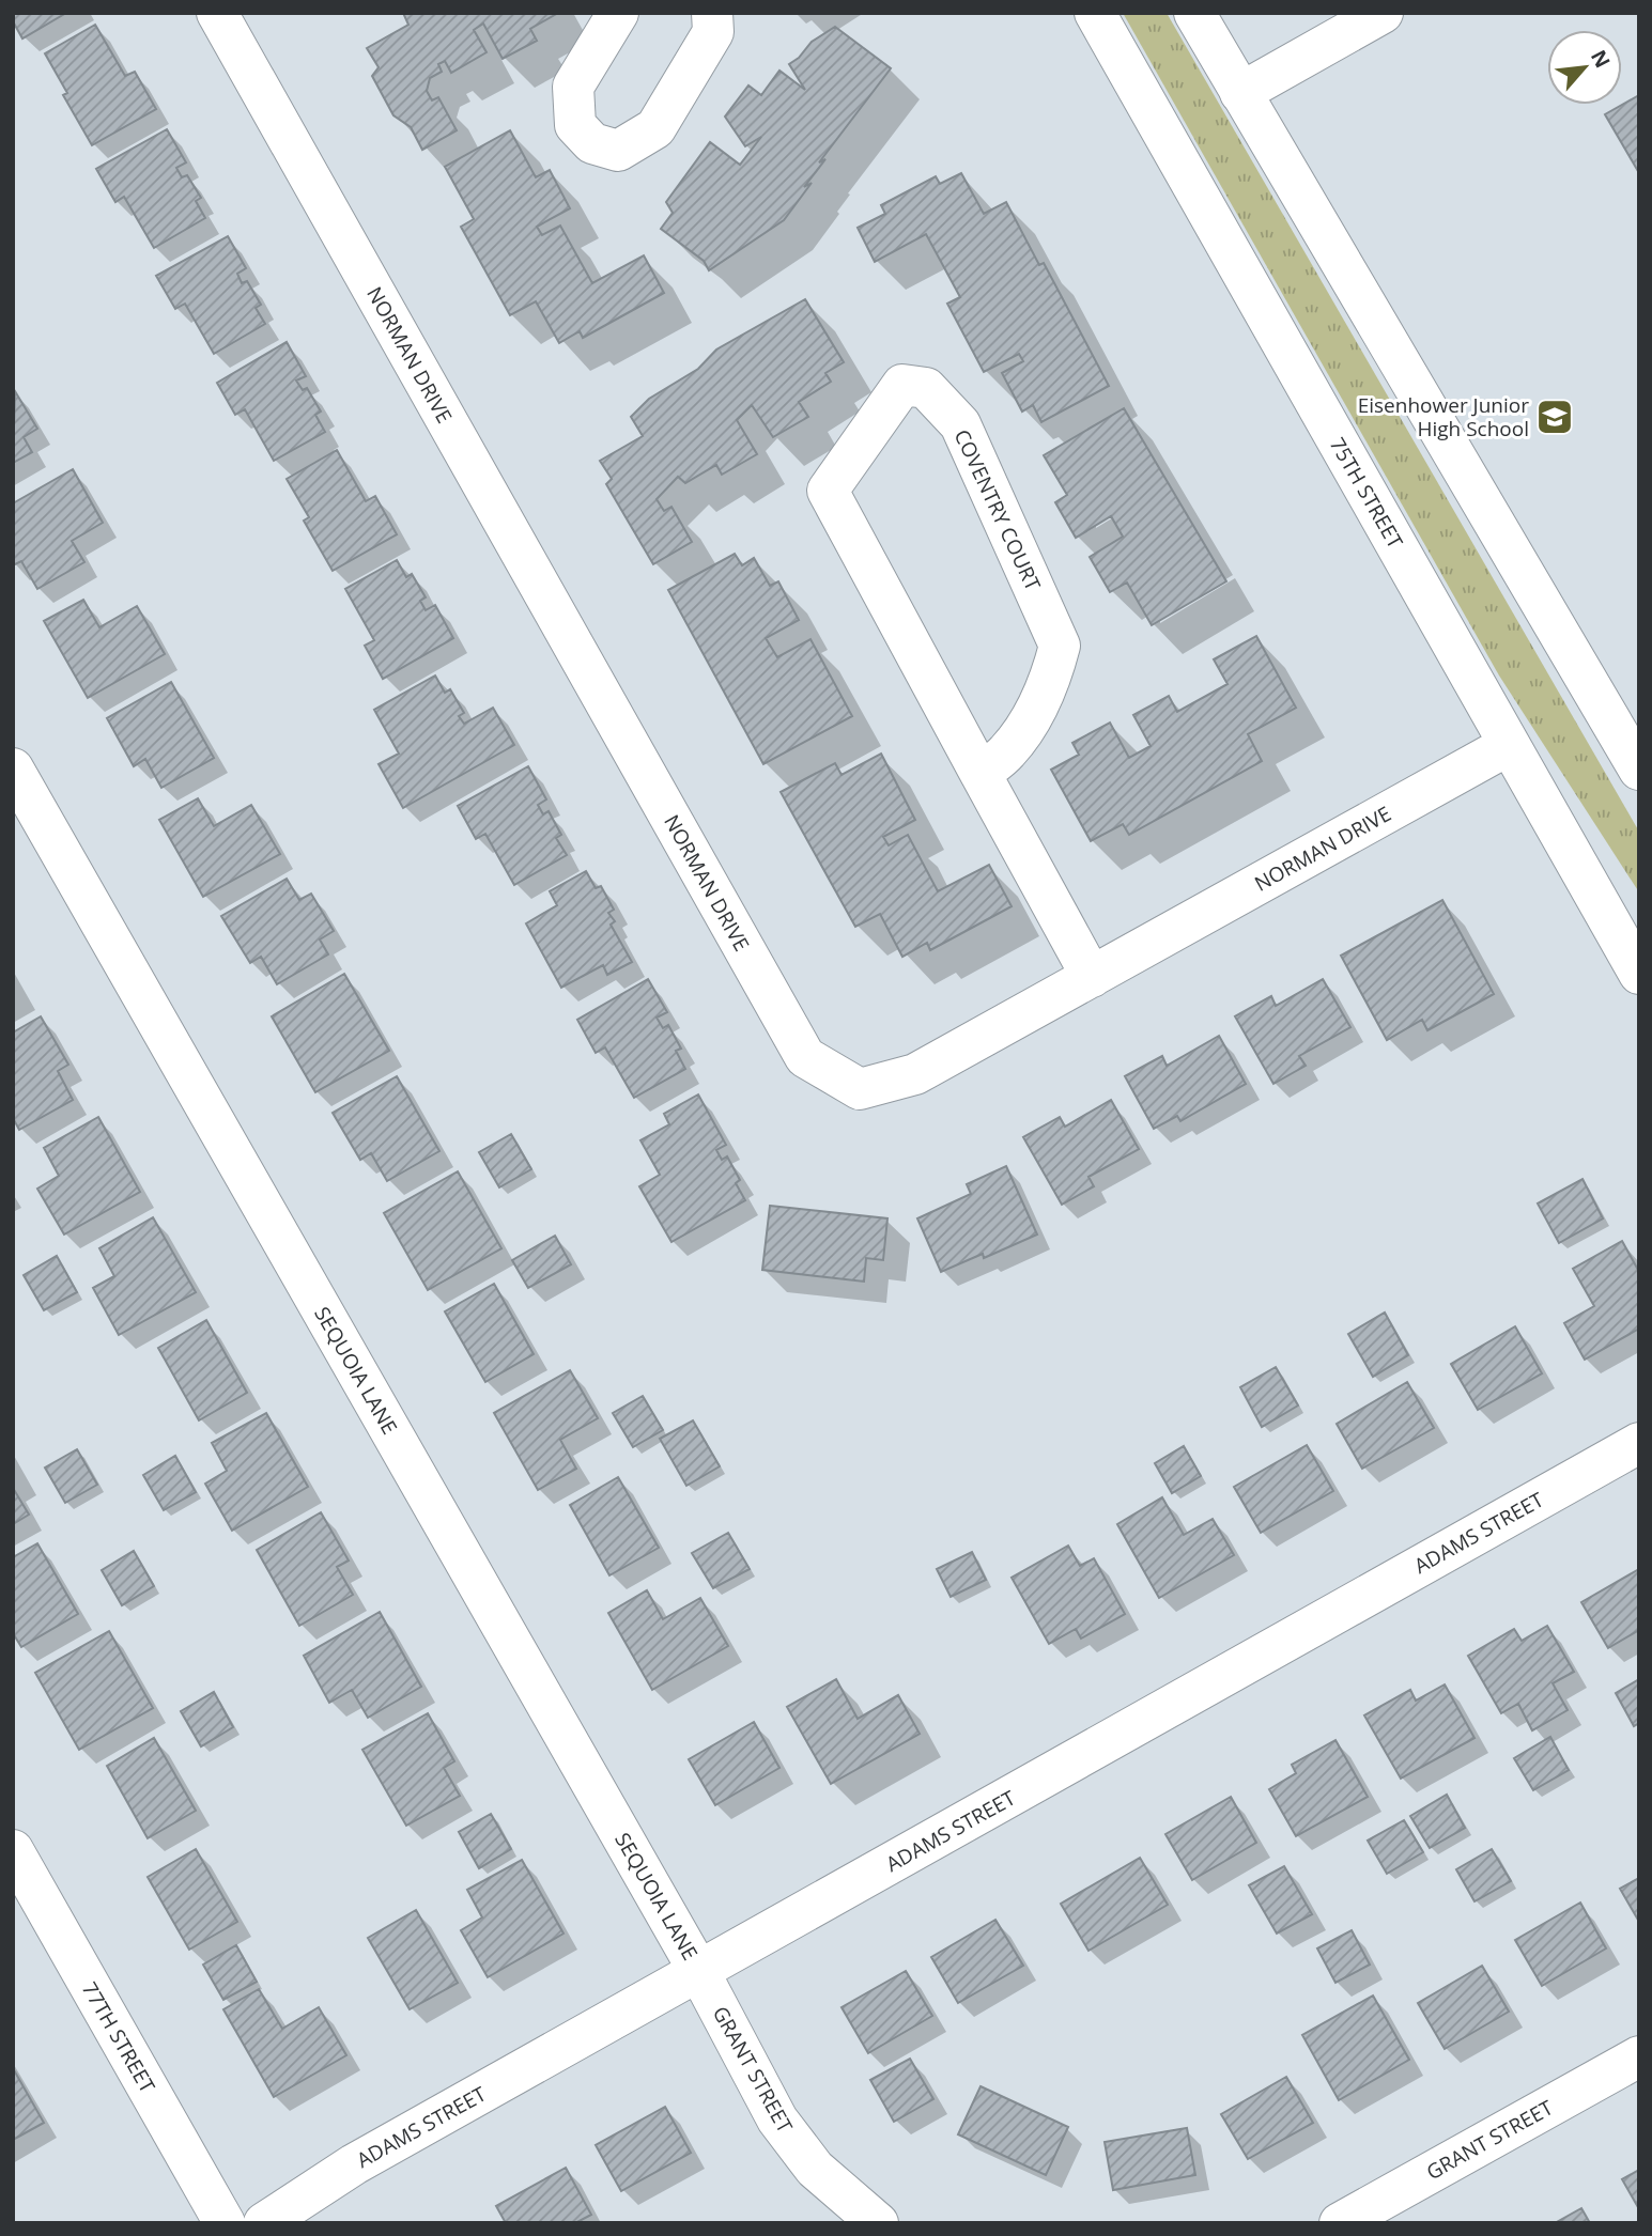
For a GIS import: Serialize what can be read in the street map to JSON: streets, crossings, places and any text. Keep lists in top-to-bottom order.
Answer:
{
  "streets": {
    "street": [
      "NORMAN DRIVE",
      "75TH STREET",
      "COVENTRY COURT",
      "SEQUOIA LANE",
      "ADAMS STREET",
      "77TH STREET",
      "GRANT STREET"
    ]
  },
  "crossings": [
    ["NORMAN DRIVE", "75TH STREET"],
    ["NORMAN DRIVE", "COVENTRY COURT"],
    ["SEQUOIA LANE", "ADAMS STREET"],
    ["SEQUOIA LANE", "GRANT STREET"],
    ["ADAMS STREET", "GRANT STREET"]
  ],
  "places": {
    "school or university": ["Eisenhower Junior High School"]
  },
  "north": "top right"
}
